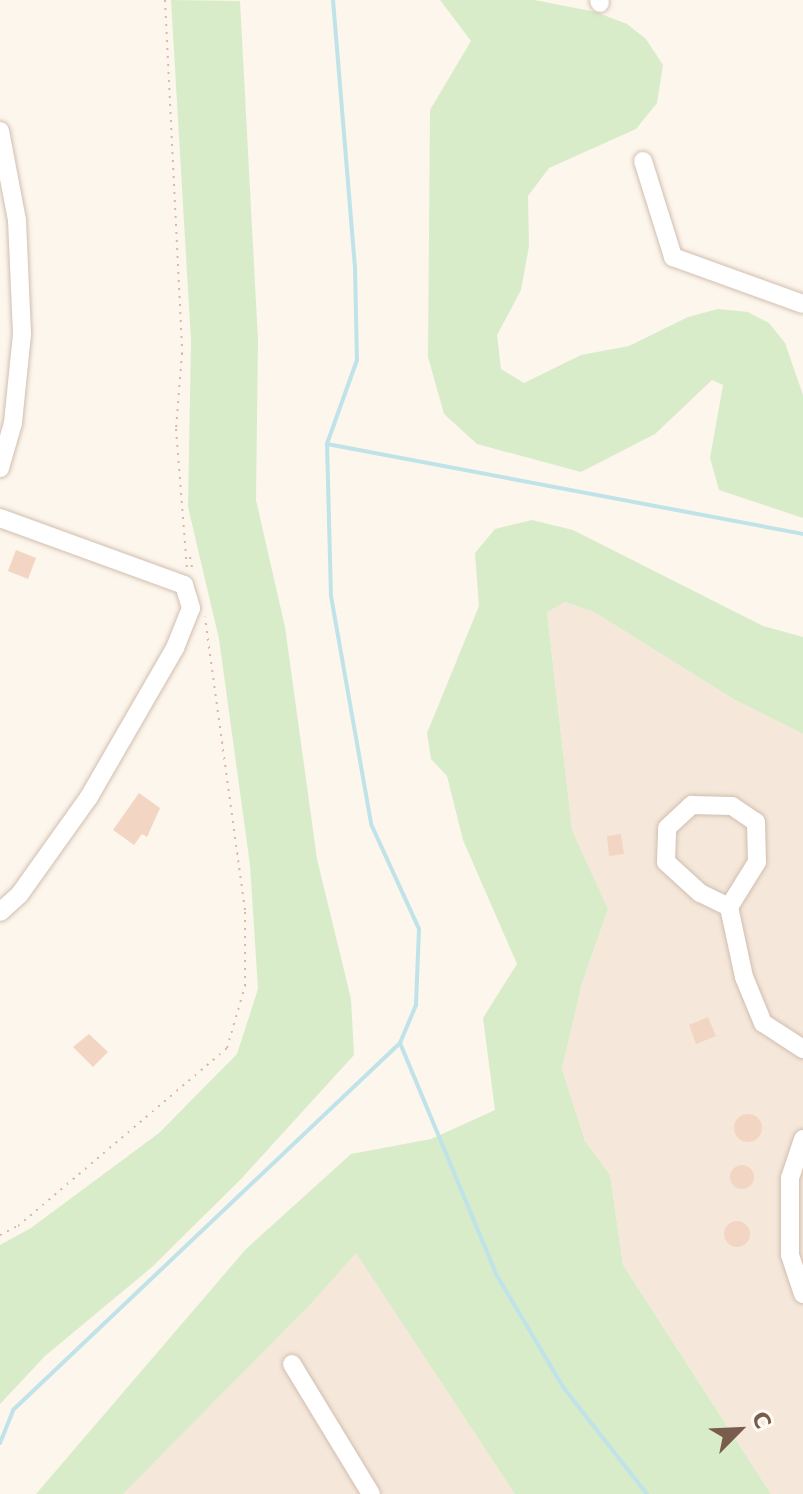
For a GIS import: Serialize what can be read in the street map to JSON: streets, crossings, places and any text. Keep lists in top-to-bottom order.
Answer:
{
  "north": "top right"
}
